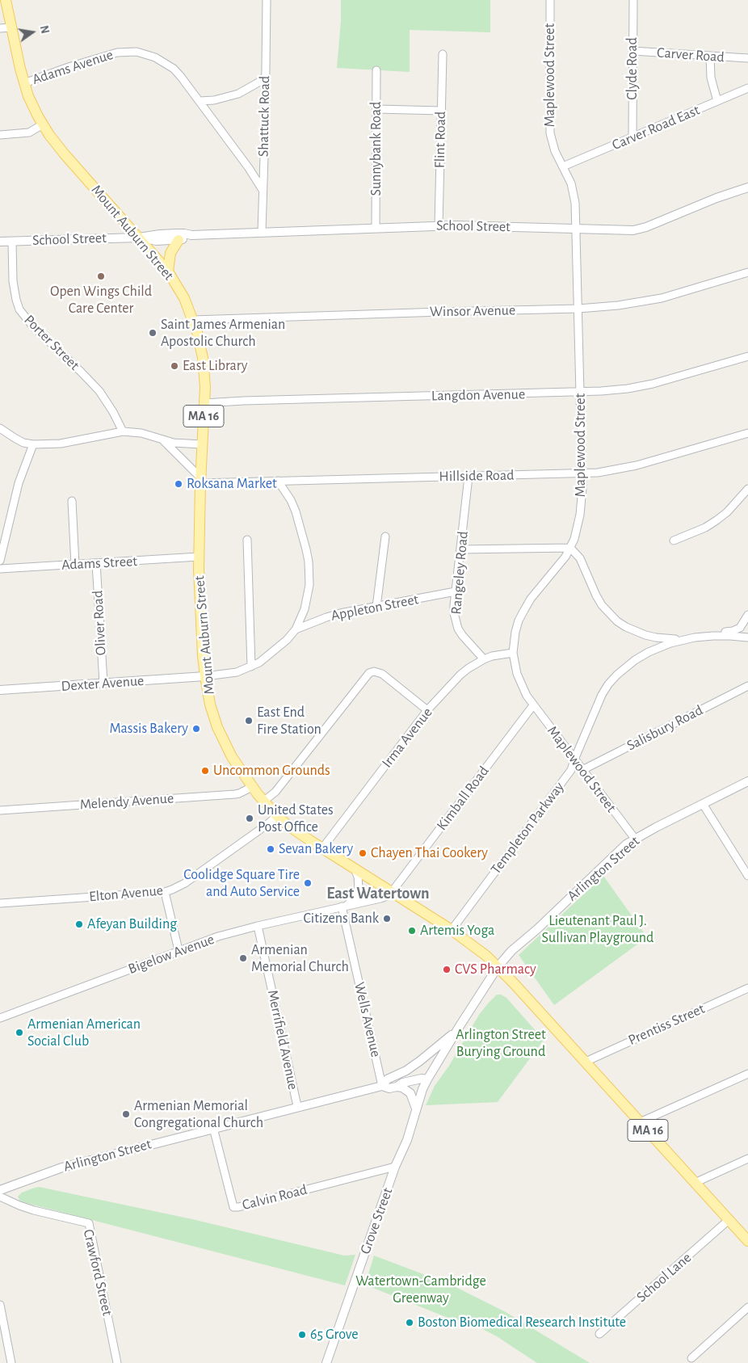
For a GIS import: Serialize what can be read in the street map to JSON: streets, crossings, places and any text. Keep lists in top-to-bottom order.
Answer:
{
  "streets": {
    "main road": ["Mount Auburn Street", "MA 16"],
    "street": [
      "Carver Road",
      "Adams Avenue",
      "Clyde Road",
      "Maplewood Street",
      "Shattuck Road",
      "Carver Road East",
      "Flint Road",
      "Sunnybank Road",
      "School Street",
      "Winsor Avenue",
      "Porter Street",
      "Langdon Avenue",
      "Hillside Road",
      "Adams Street",
      "Rangeley Road",
      "Appleton Street",
      "Oliver Road",
      "Dexter Avenue",
      "Salisbury Road",
      "Irma Avenue",
      "Kimball Road",
      "Melendy Avenue",
      "Templeton Parkway",
      "Arlington Street",
      "Elton Avenue",
      "Bigelow Avenue",
      "Wells Avenue",
      "Prentiss Street",
      "Merrifield Avenue",
      "Calvin Road",
      "Grove Street",
      "Crawford Street",
      "School Lane"
    ]
  },
  "crossings": [
    ["Carver Road", "Clyde Road"],
    ["Adams Avenue", "Shattuck Road"],
    ["Adams Avenue", "Mount Auburn Street"],
    ["Clyde Road", "Carver Road East"],
    ["Maplewood Street", "Carver Road East"],
    ["Maplewood Street", "School Street"],
    ["Maplewood Street", "Winsor Avenue"],
    ["Maplewood Street", "Langdon Avenue"],
    ["Maplewood Street", "Hillside Road"],
    ["Maplewood Street", "Salisbury Road"],
    ["Maplewood Street", "Irma Avenue"],
    ["Maplewood Street", "Kimball Road"],
    ["Maplewood Street", "Templeton Parkway"],
    ["Maplewood Street", "Arlington Street"],
    ["Shattuck Road", "School Street"],
    ["Flint Road", "School Street"],
    ["Sunnybank Road", "School Street"],
    ["School Street", "Mount Auburn Street"],
    ["School Street", "Porter Street"],
    ["Mount Auburn Street", "Winsor Avenue"],
    ["Mount Auburn Street", "Langdon Avenue"],
    ["Mount Auburn Street", "Hillside Road"],
    ["Mount Auburn Street", "Adams Street"],
    ["Mount Auburn Street", "Dexter Avenue"],
    ["Mount Auburn Street", "Irma Avenue"],
    ["Mount Auburn Street", "Kimball Road"],
    ["Mount Auburn Street", "Melendy Avenue"],
    ["Mount Auburn Street", "Templeton Parkway"],
    ["Mount Auburn Street", "Arlington Street"],
    ["Mount Auburn Street", "Elton Avenue"],
    ["Mount Auburn Street", "Bigelow Avenue"],
    ["Mount Auburn Street", "Prentiss Street"],
    ["Mount Auburn Street", "School Lane"],
    ["Hillside Road", "Rangeley Road"],
    ["Adams Street", "Oliver Road"],
    ["Rangeley Road", "Appleton Street"],
    ["Rangeley Road", "Irma Avenue"],
    ["Oliver Road", "Dexter Avenue"],
    ["Kimball Road", "Bigelow Avenue"],
    ["Arlington Street", "Wells Avenue"],
    ["Arlington Street", "Merrifield Avenue"],
    ["Arlington Street", "Calvin Road"],
    ["Arlington Street", "Grove Street"],
    ["Bigelow Avenue", "Wells Avenue"],
    ["Bigelow Avenue", "Merrifield Avenue"],
    ["Calvin Road", "Grove Street"]
  ],
  "districts": ["East Watertown"],
  "parks": ["Lieutenant Paul J. Sullivan Playground", "Arlington Street Burying Ground", "Watertown-Cambridge Greenway"],
  "places": [
    "Open Wings Child Care Center",
    "Saint James Armenian Apostolic Church",
    "East Library",
    "Roksana Market",
    "East End Fire Station",
    "Massis Bakery",
    "Uncommon Grounds",
    "United States Post Office",
    "Sevan Bakery",
    "Chayen Thai Cookery",
    "Coolidge Square Tire and Auto Service",
    "Citizens Bank",
    "Afeyan Building",
    "Artemis Yoga",
    "Armenian Memorial Church",
    "CVS Pharmacy",
    "Armenian American Social Club",
    "Armenian Memorial Congregational Church",
    "Boston Biomedical Research Institute",
    "65 Grove"
  ],
  "north": "right"
}
